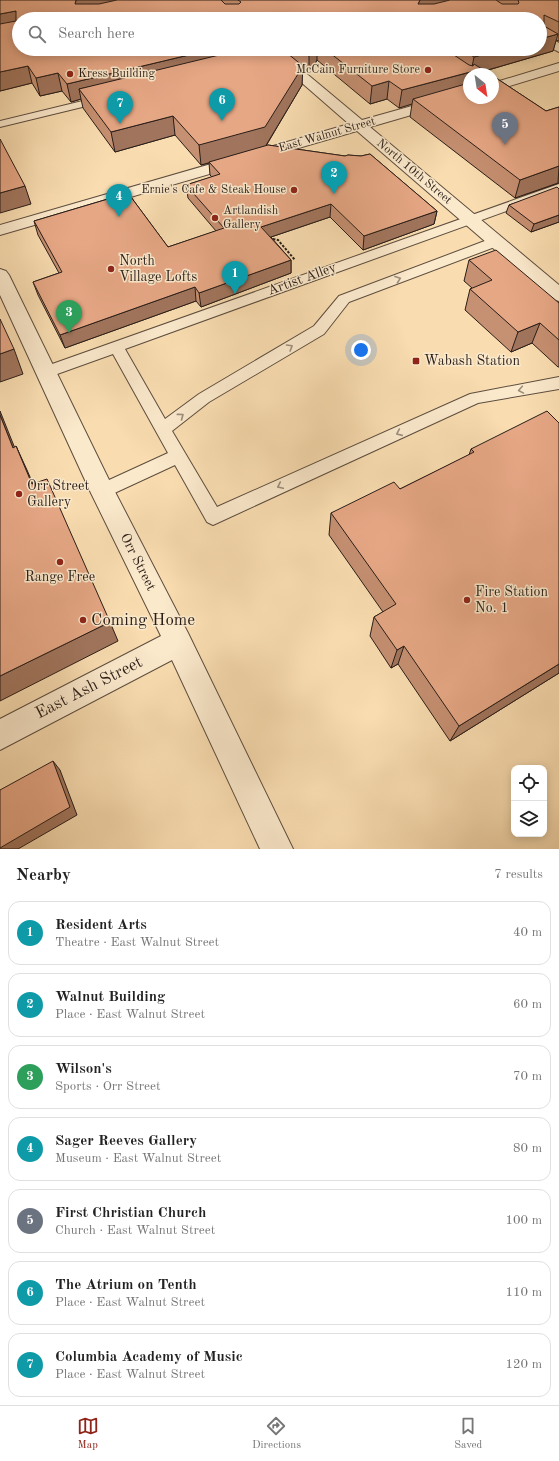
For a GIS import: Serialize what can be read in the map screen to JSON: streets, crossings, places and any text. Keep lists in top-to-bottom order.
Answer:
{
  "streets": {
    "street": [
      "East Walnut Street",
      "North 10th Street",
      "Orr Street",
      "East Ash Street"
    ],
    "lane": ["Artist Alley"]
  },
  "crossings": [
    ["East Walnut Street", "North 10th Street"],
    ["North 10th Street", "Artist Alley"],
    ["Artist Alley", "Orr Street"],
    ["Orr Street", "East Ash Street"]
  ],
  "places": {
    "other": [
      "McCain Furniture Store",
      "Kress Building",
      "Ernie's Cafe & Steak House",
      "Artlandish Gallery",
      "North Village Lofts",
      "Orr Street Gallery",
      "Range Free",
      "Fire Station No. 1",
      "Coming Home"
    ],
    "transit": ["Wabash Station"]
  },
  "north": "bottom right",
  "page": {
    "search": "Search here",
    "pins": [
      "6",
      "7",
      "5",
      "2",
      "4",
      "1",
      "3"
    ],
    "heading": ["Nearby", "7 results"],
    "list": [
      {
        "mark": "1",
        "name": "Resident Arts",
        "note": "Theatre · East Walnut Street",
        "value": "40 m"
      },
      {
        "mark": "2",
        "name": "Walnut Building",
        "note": "Place · East Walnut Street",
        "value": "60 m"
      },
      {
        "mark": "3",
        "name": "Wilson's",
        "note": "Sports · Orr Street",
        "value": "70 m"
      },
      {
        "mark": "4",
        "name": "Sager Reeves Gallery",
        "note": "Museum · East Walnut Street",
        "value": "80 m"
      },
      {
        "mark": "5",
        "name": "First Christian Church",
        "note": "Church · East Walnut Street",
        "value": "100 m"
      },
      {
        "mark": "6",
        "name": "The Atrium on Tenth",
        "note": "Place · East Walnut Street",
        "value": "110 m"
      },
      {
        "mark": "7",
        "name": "Columbia Academy of Music",
        "note": "Place · East Walnut Street",
        "value": "120 m"
      }
    ],
    "nav": ["Map", "Directions", "Saved"]
  }
}
